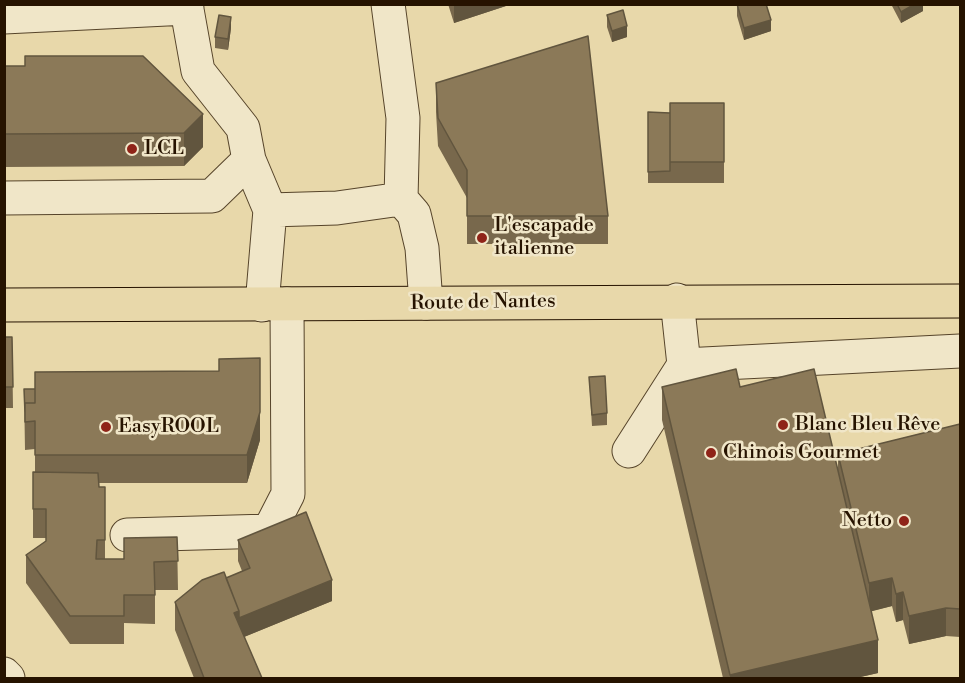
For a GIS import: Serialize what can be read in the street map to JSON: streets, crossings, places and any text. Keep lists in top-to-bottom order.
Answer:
{
  "streets": {
    "main road": ["Route de Nantes"]
  },
  "places": [
    "LCL",
    "L'escapade italienne",
    "Blanc Bleu Rêve",
    "EasyROOL",
    "Chinois Gourmet",
    "Netto"
  ]
}
